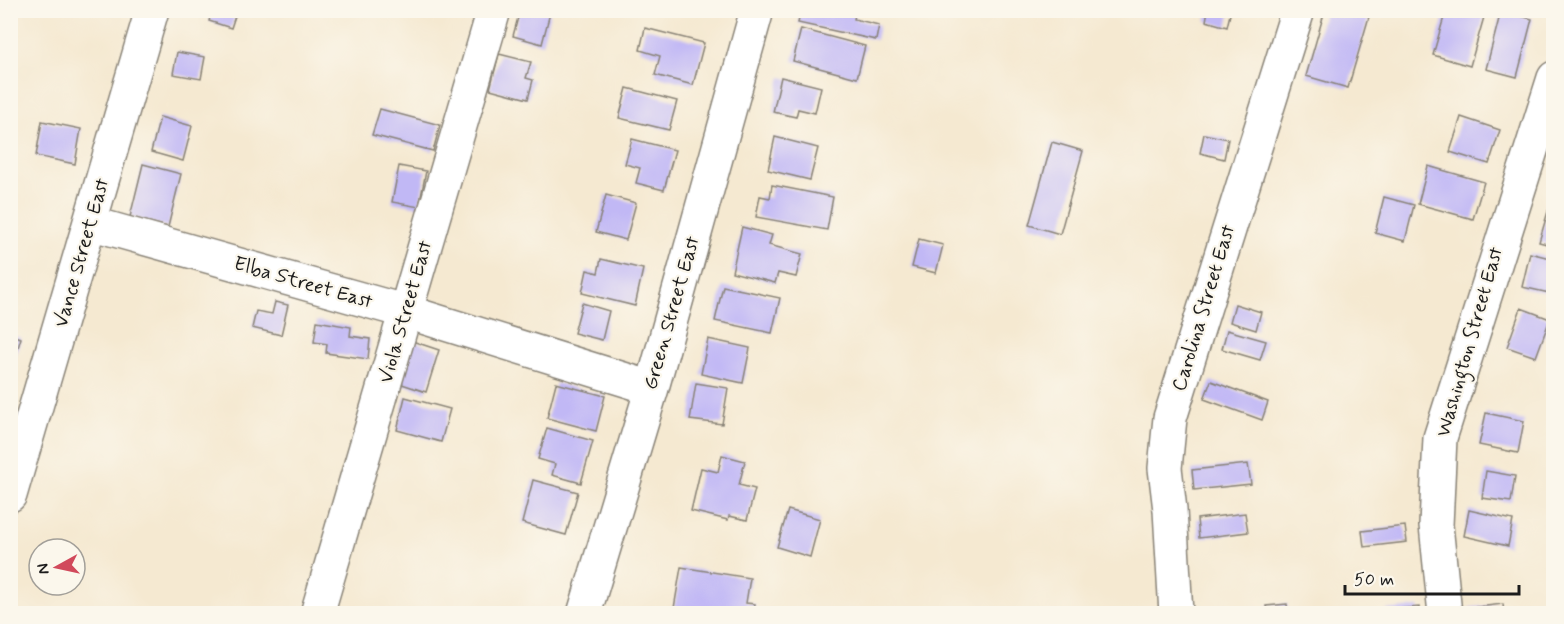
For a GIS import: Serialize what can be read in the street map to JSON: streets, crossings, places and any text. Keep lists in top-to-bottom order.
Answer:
{
  "streets": {
    "street": [
      "Vance Street East",
      "Elba Street East",
      "Carolina Street East",
      "Viola Street East",
      "Green Street East",
      "Washington Street East"
    ]
  },
  "crossings": [
    ["Vance Street East", "Elba Street East"],
    ["Elba Street East", "Viola Street East"],
    ["Elba Street East", "Green Street East"]
  ],
  "scale_bar": "50 m",
  "north": "left"
}
